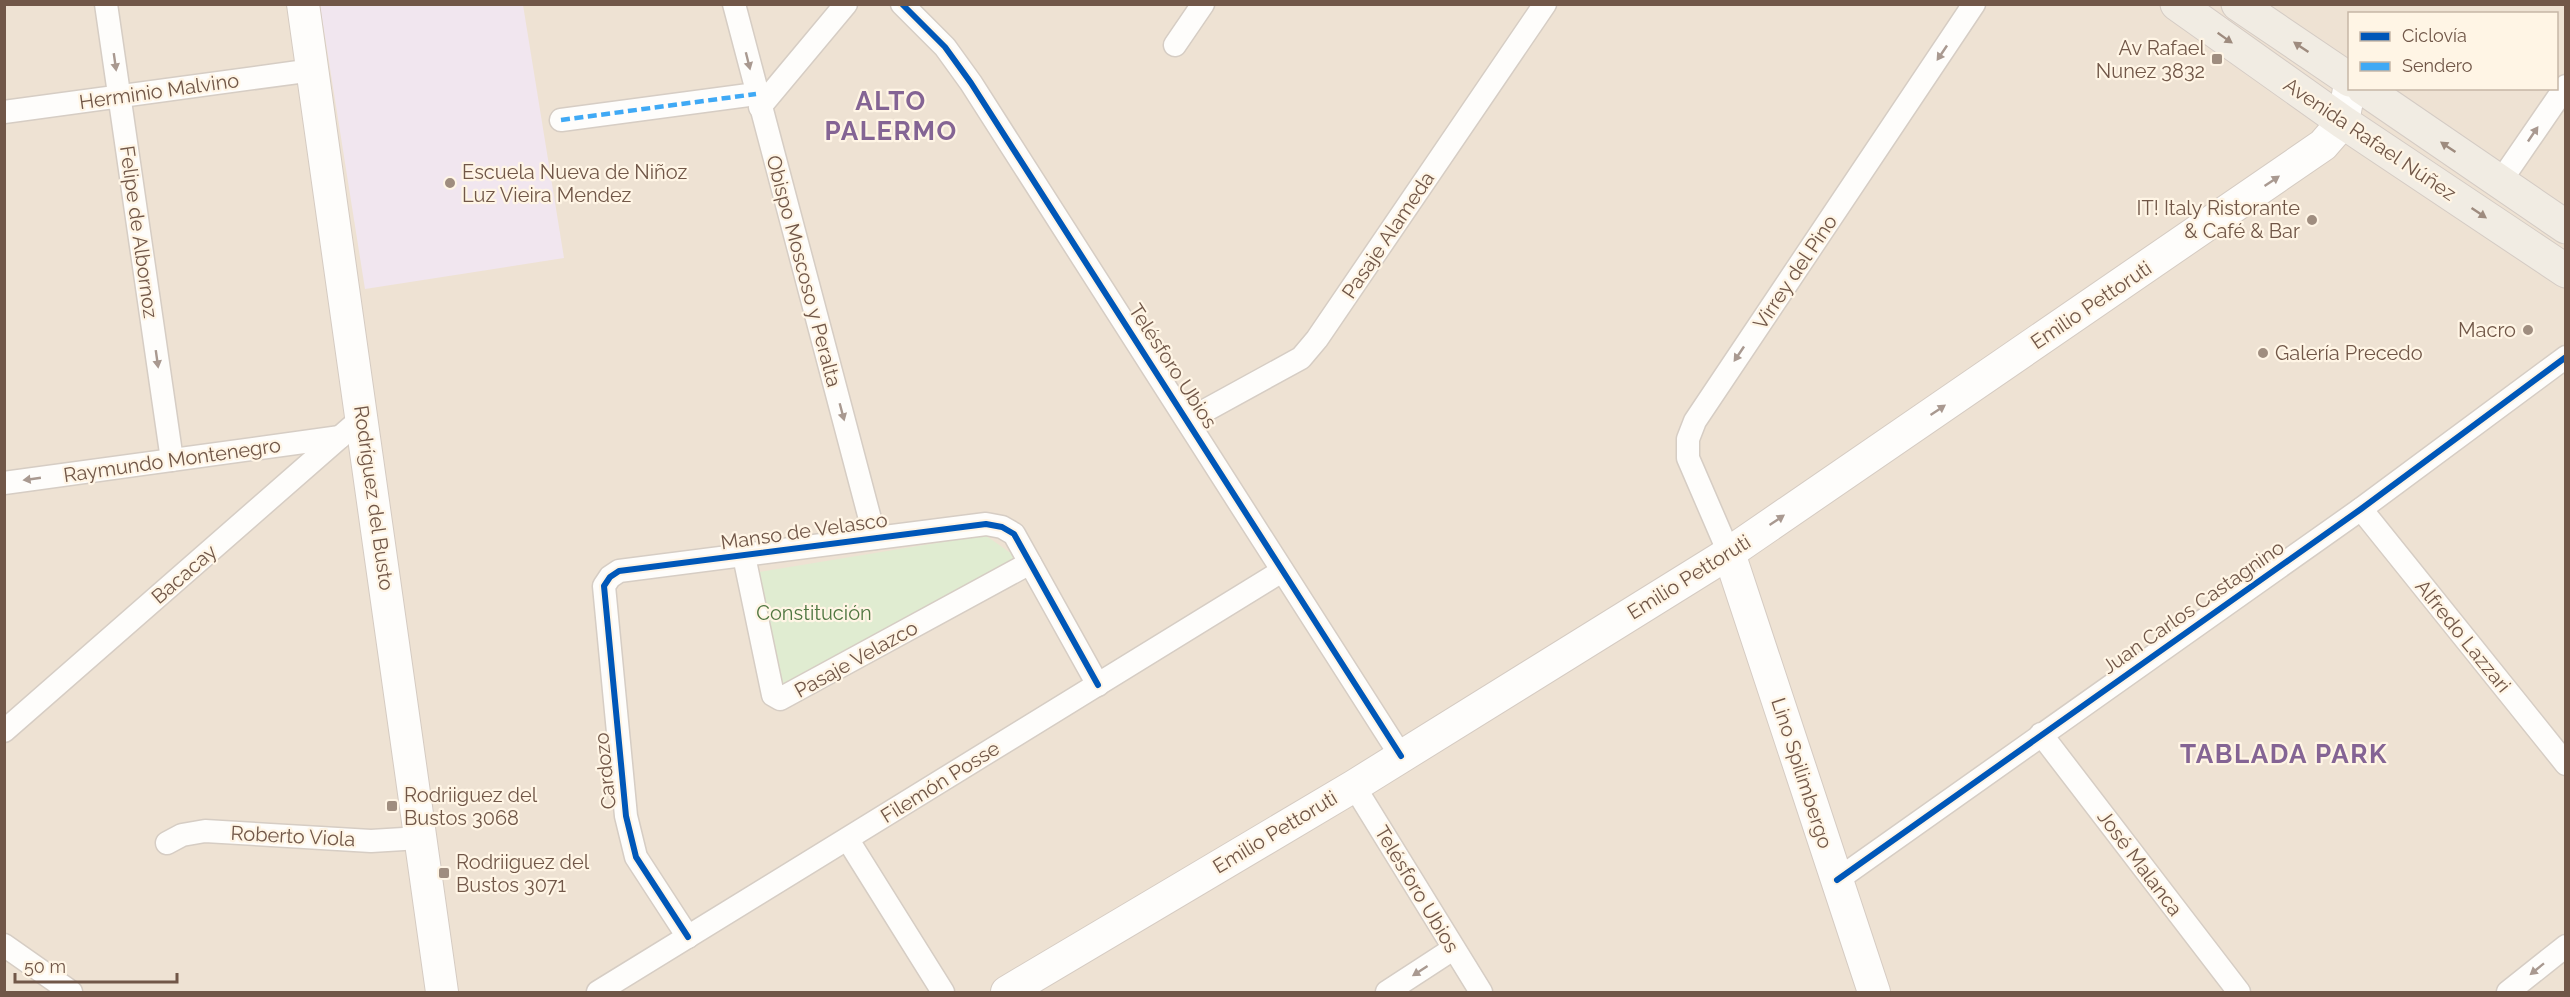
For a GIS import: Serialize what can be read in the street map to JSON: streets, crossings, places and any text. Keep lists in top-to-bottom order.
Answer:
{
  "streets": {
    "main road": [
      "Avenida Rafael Núñez",
      "Emilio Pettoruti",
      "Rodríguez del Busto",
      "Lino Spilimbergo"
    ],
    "street": [
      "Herminio Malvino",
      "Felipe de Albornoz",
      "Pasaje Alameda",
      "Obispo Moscoso y Peralta",
      "Virrey del Pino",
      "Telésforo Ubios",
      "Raymundo Montenegro",
      "Manso de Velasco",
      "Bacacay",
      "Juan Carlos Castagnino",
      "Alfredo Lazzari",
      "Pasaje Velazco",
      "Cardozo",
      "Filemón Posse",
      "Roberto Viola",
      "José Malanca"
    ]
  },
  "crossings": [
    ["Herminio Malvino", "Felipe de Albornoz"],
    ["Herminio Malvino", "Rodríguez del Busto"],
    ["Avenida Rafael Núñez", "Emilio Pettoruti"],
    ["Felipe de Albornoz", "Raymundo Montenegro"],
    ["Pasaje Alameda", "Telésforo Ubios"],
    ["Obispo Moscoso y Peralta", "Manso de Velasco"],
    ["Virrey del Pino", "Emilio Pettoruti"],
    ["Virrey del Pino", "Lino Spilimbergo"],
    ["Emilio Pettoruti", "Telésforo Ubios"],
    ["Emilio Pettoruti", "Lino Spilimbergo"],
    ["Telésforo Ubios", "Filemón Posse"],
    ["Raymundo Montenegro", "Rodríguez del Busto"],
    ["Raymundo Montenegro", "Bacacay"],
    ["Rodríguez del Busto", "Bacacay"],
    ["Rodríguez del Busto", "Roberto Viola"],
    ["Manso de Velasco", "Pasaje Velazco"],
    ["Manso de Velasco", "Cardozo"],
    ["Juan Carlos Castagnino", "Alfredo Lazzari"],
    ["Juan Carlos Castagnino", "Lino Spilimbergo"],
    ["Juan Carlos Castagnino", "José Malanca"],
    ["Cardozo", "Filemón Posse"]
  ],
  "one_way": [
    "Felipe de Albornoz",
    "Obispo Moscoso y Peralta",
    "Virrey del Pino",
    "Emilio Pettoruti",
    "Raymundo Montenegro"
  ],
  "districts": ["ALTO PALERMO", "TABLADA PARK"],
  "parks": ["Constitución"],
  "places": {
    "transit": ["Av Rafael Nunez 3832", "Rodriiguez del Bustos 3068", "Rodriiguez del Bustos 3071"],
    "other": [
      "Escuela Nueva de Niñoz Luz Vieira Mendez",
      "IT! Italy Ristorante & Café & Bar",
      "Macro",
      "Galería Precedo"
    ]
  },
  "legend": ["Ciclovía", "Sendero"],
  "scale_bar": "50 m"
}
